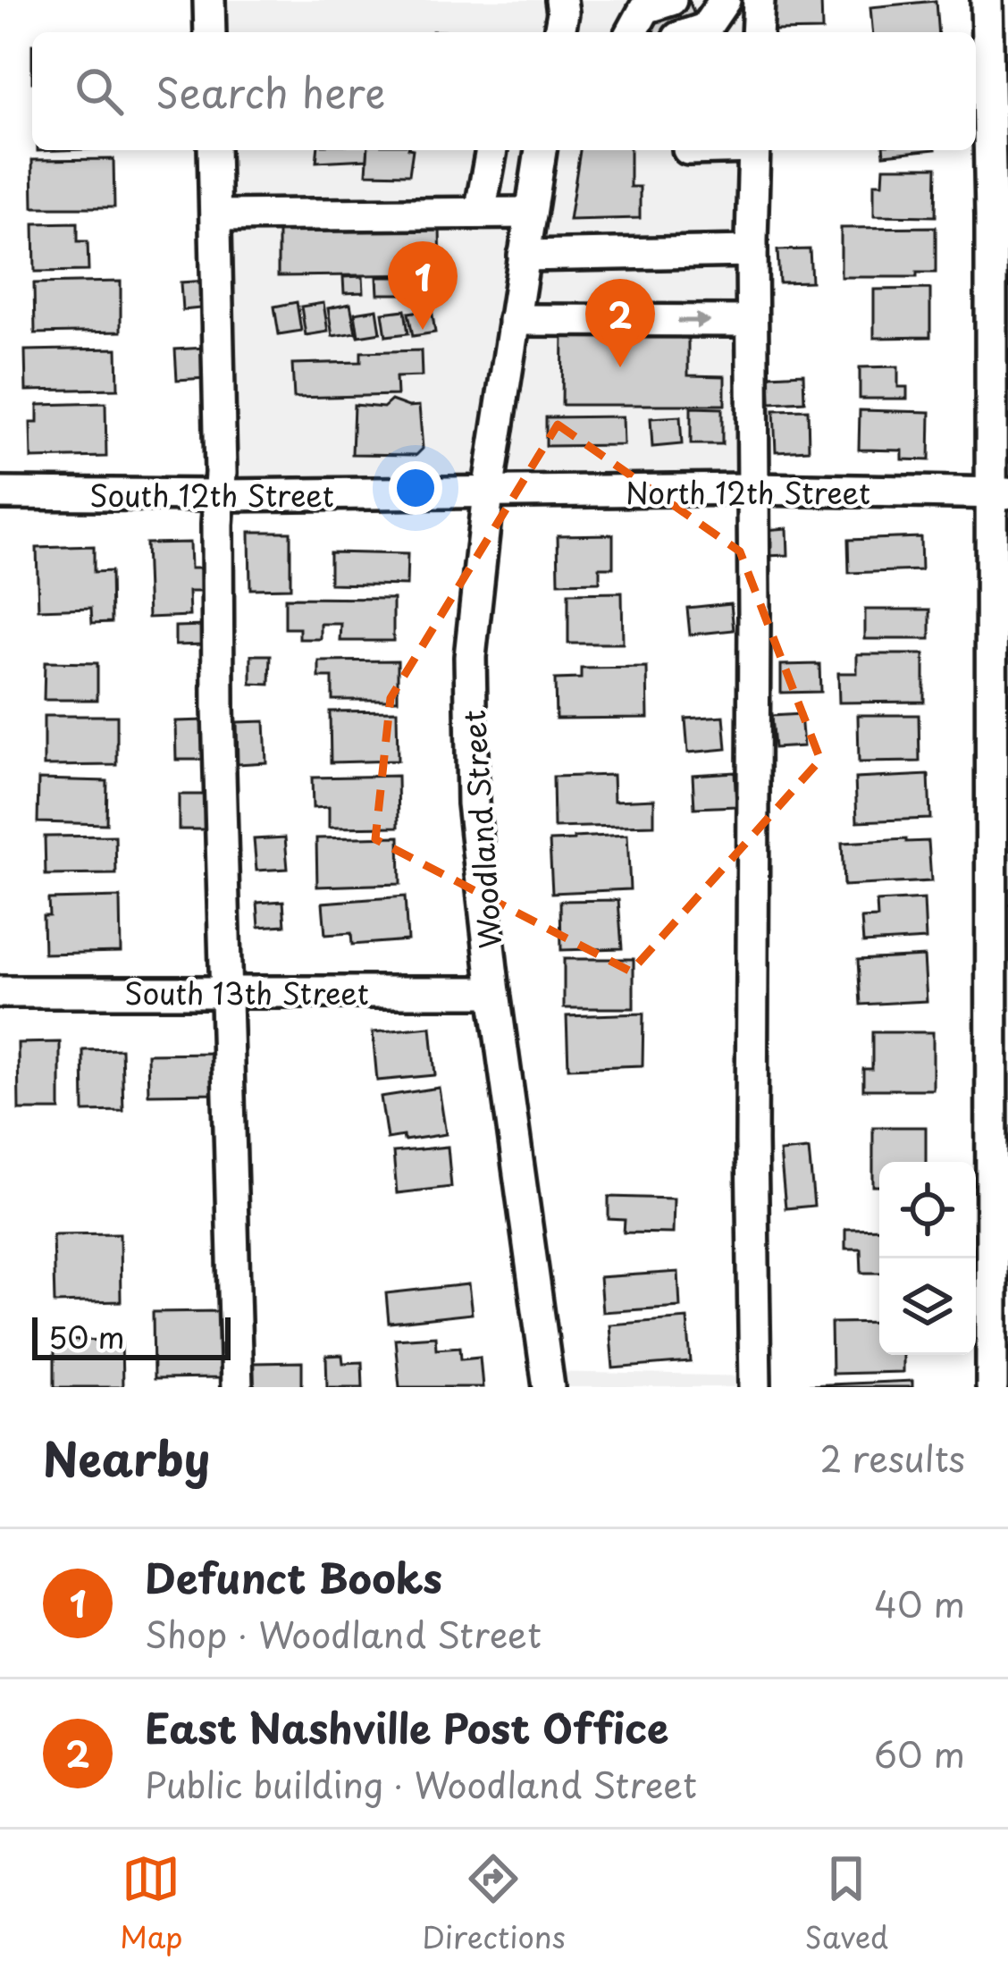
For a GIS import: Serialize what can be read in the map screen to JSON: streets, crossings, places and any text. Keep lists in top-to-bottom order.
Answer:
{
  "streets": {
    "street": [
      "North 12th Street",
      "South 12th Street",
      "Woodland Street",
      "South 13th Street"
    ]
  },
  "crossings": [
    ["North 12th Street", "South 12th Street"],
    ["North 12th Street", "Woodland Street"],
    ["South 12th Street", "Woodland Street"],
    ["Woodland Street", "South 13th Street"]
  ],
  "scale_bar": "50 m",
  "page": {
    "search": "Search here",
    "pins": ["1", "2"],
    "scale": "50 m",
    "heading": ["Nearby", "2 results"],
    "list": [
      {
        "mark": "1",
        "name": "Defunct Books",
        "note": "Shop · Woodland Street",
        "value": "40 m"
      },
      {
        "mark": "2",
        "name": "East Nashville Post Office",
        "note": "Public building · Woodland Street",
        "value": "60 m"
      }
    ],
    "nav": ["Map", "Directions", "Saved"]
  }
}
